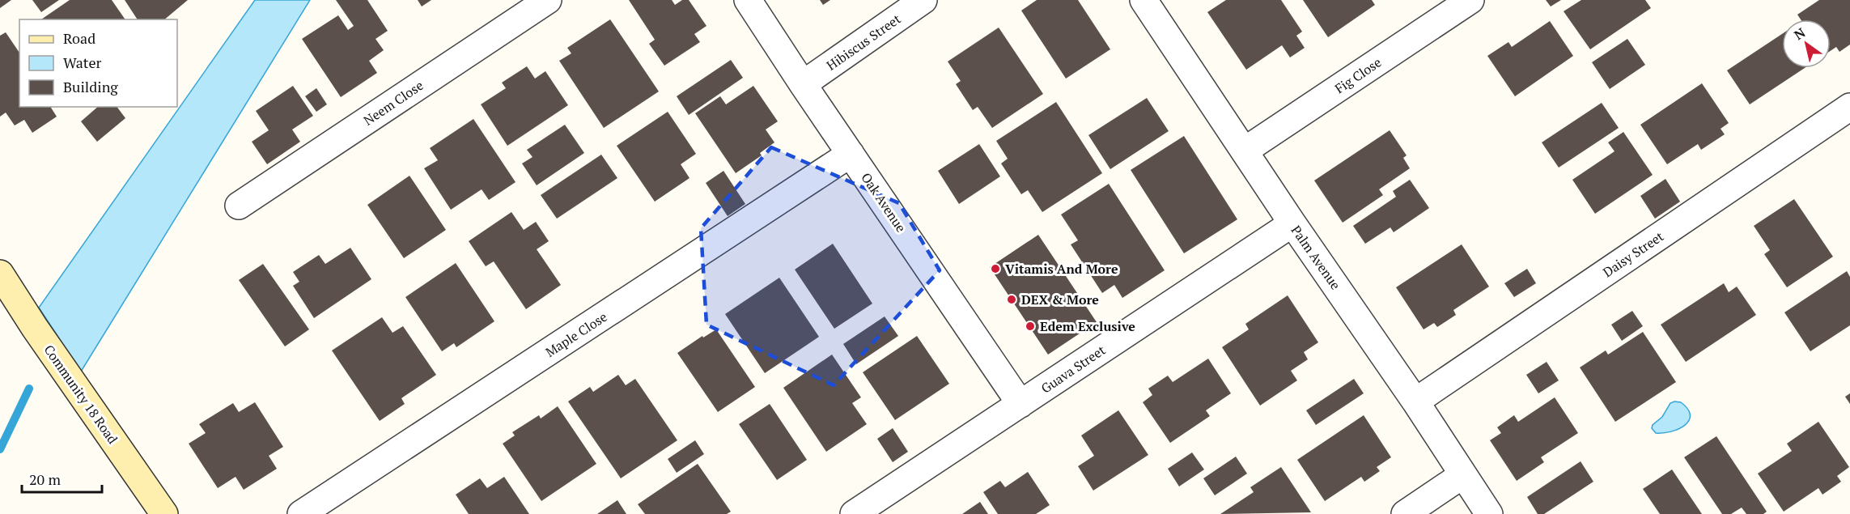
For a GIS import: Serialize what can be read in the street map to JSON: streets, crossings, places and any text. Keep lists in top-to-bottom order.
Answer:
{
  "streets": {
    "main road": ["Community 18 Road"],
    "street": [
      "Hibiscus Street",
      "Fig Close",
      "Neem Close",
      "Oak Avenue",
      "Daisy Street",
      "Palm Avenue",
      "Maple Close",
      "Guava Street"
    ]
  },
  "crossings": [
    ["Hibiscus Street", "Oak Avenue"],
    ["Fig Close", "Palm Avenue"],
    ["Oak Avenue", "Maple Close"],
    ["Oak Avenue", "Guava Street"],
    ["Daisy Street", "Palm Avenue"],
    ["Palm Avenue", "Guava Street"]
  ],
  "places": ["Vitamis And More", "DEX & More", "Edem Exclusive"],
  "legend": ["Road", "Water", "Building"],
  "scale_bar": "20 m",
  "north": "top left"
}
